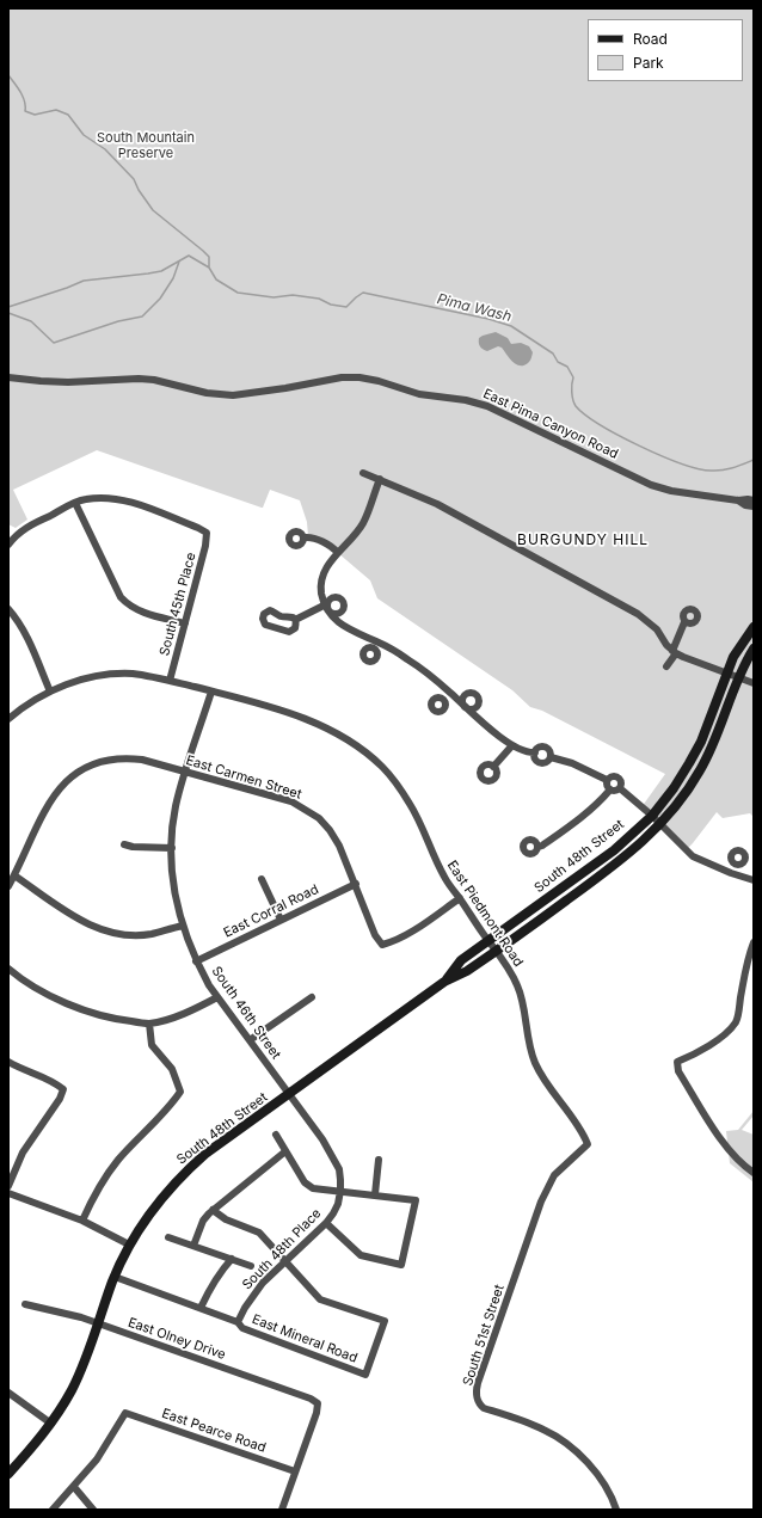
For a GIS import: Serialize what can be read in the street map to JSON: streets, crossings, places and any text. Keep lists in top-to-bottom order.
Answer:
{
  "streets": {
    "main road": ["South 48th Street"],
    "street": [
      "East Pima Canyon Road",
      "South 45th Place",
      "East Carmen Street",
      "East Corral Road",
      "East Piedmont Road",
      "South 46th Street",
      "South 48th Place",
      "South 51st Street",
      "East Olney Drive",
      "East Mineral Road",
      "East Pearce Road"
    ]
  },
  "crossings": [
    ["South 45th Place", "East Piedmont Road"],
    ["East Carmen Street", "East Corral Road"],
    ["East Carmen Street", "East Piedmont Road"],
    ["East Carmen Street", "South 46th Street"],
    ["South 48th Street", "East Piedmont Road"],
    ["South 48th Street", "South 46th Street"],
    ["South 48th Street", "South 48th Place"],
    ["South 48th Street", "East Olney Drive"],
    ["South 48th Street", "East Mineral Road"],
    ["East Corral Road", "South 46th Street"],
    ["East Piedmont Road", "South 46th Street"],
    ["East Piedmont Road", "South 51st Street"],
    ["South 46th Street", "South 48th Place"],
    ["South 48th Place", "East Mineral Road"],
    ["East Olney Drive", "East Pearce Road"]
  ],
  "districts": ["BURGUNDY HILL"],
  "water": ["Pima Wash"],
  "parks": ["South Mountain Preserve"],
  "legend": ["Road", "Park"]
}
